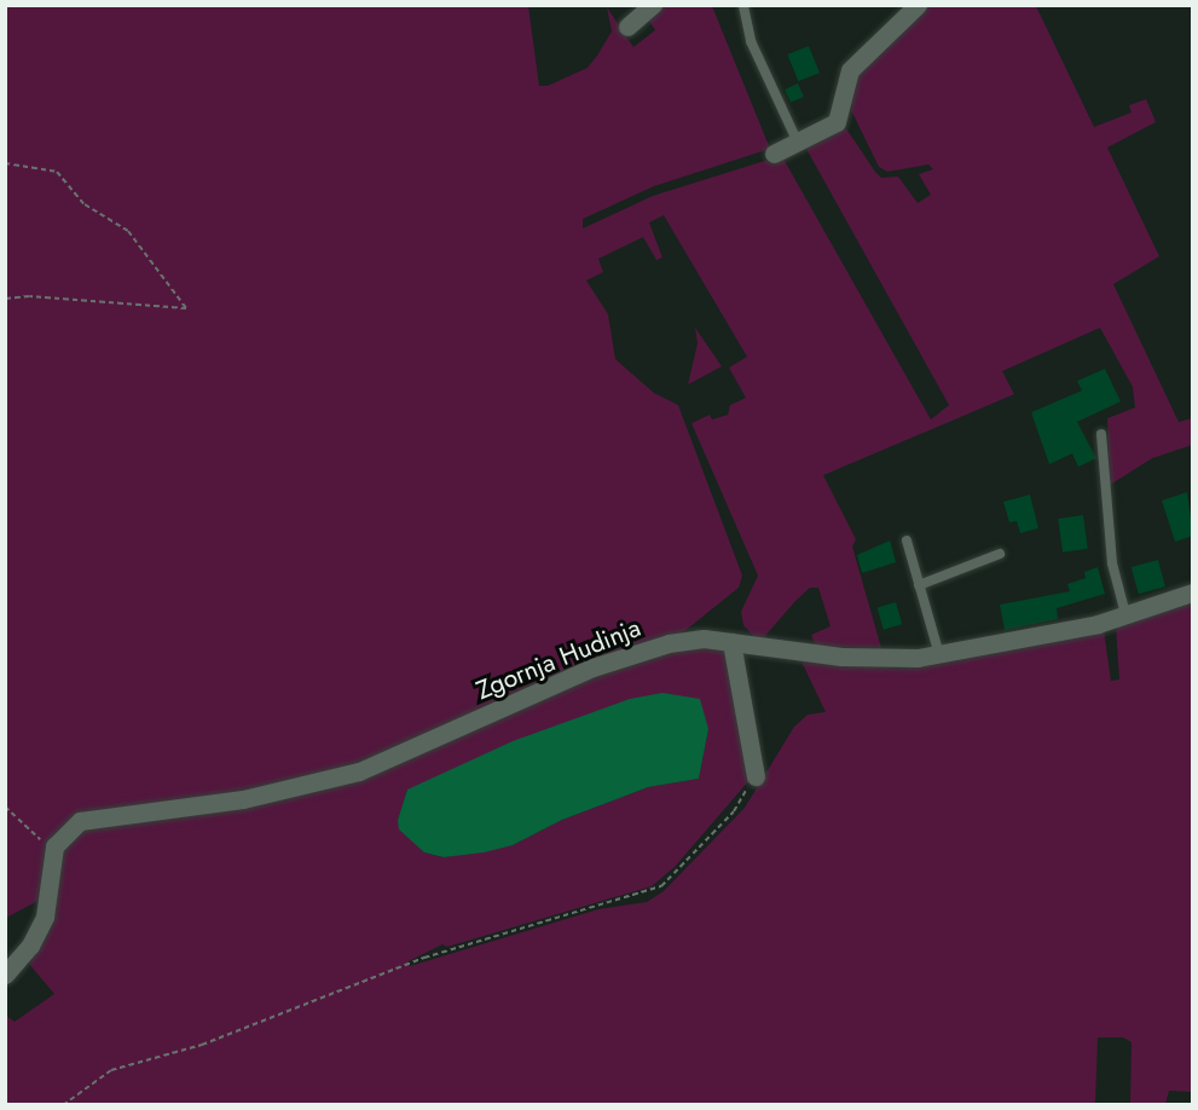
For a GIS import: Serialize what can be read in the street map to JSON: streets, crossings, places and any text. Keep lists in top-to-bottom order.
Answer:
{
  "streets": {
    "street": ["Zgornja Hudinja"]
  }
}
